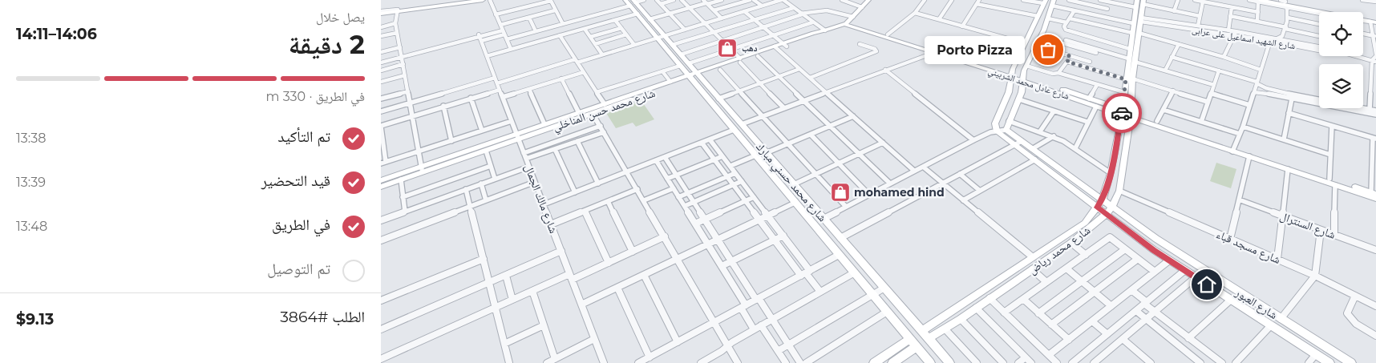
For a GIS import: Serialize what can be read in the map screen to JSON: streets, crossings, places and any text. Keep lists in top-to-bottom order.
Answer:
{
  "streets": {
    "street": [
      "شارع الشهيد اسماعيل على عرابى",
      "شارع عادل محمد الشربيني",
      "شارع محمد حسن المناخلي",
      "شارع محمد حسني مبارك",
      "شارع مالك الجمال",
      "شارع السنترال",
      "شارع مسجد قباء",
      "شارع محمد رياض",
      "شارع العبور"
    ]
  },
  "crossings": [
    ["شارع الشهيد اسماعيل على عرابى", "شارع محمد رياض"],
    ["شارع عادل محمد الشربيني", "شارع محمد حسن المناخلي"],
    ["شارع عادل محمد الشربيني", "شارع محمد رياض"],
    ["شارع محمد حسن المناخلي", "شارع محمد حسني مبارك"],
    ["شارع محمد حسن المناخلي", "شارع مالك الجمال"],
    ["شارع محمد حسني مبارك", "شارع محمد رياض"],
    ["شارع مسجد قباء", "شارع محمد رياض"],
    ["شارع محمد رياض", "شارع العبور"]
  ],
  "places": {
    "shop": ["دهب", "mohamed hind"],
    "other": ["Porto Pizza"]
  },
  "page": {
    "heading": ["2 دقيقة", "يصل خلال", "14:06–14:11"],
    "panel": ["الطلب #3864", "$9.13"],
    "bubble": "Porto Pizza",
    "bar": "في الطريق · 330 m",
    "list": [
      ["تم التأكيد", "13:38"],
      ["قيد التحضير", "13:39"],
      ["في الطريق", "13:48"],
      "تم التوصيل"
    ]
  }
}
